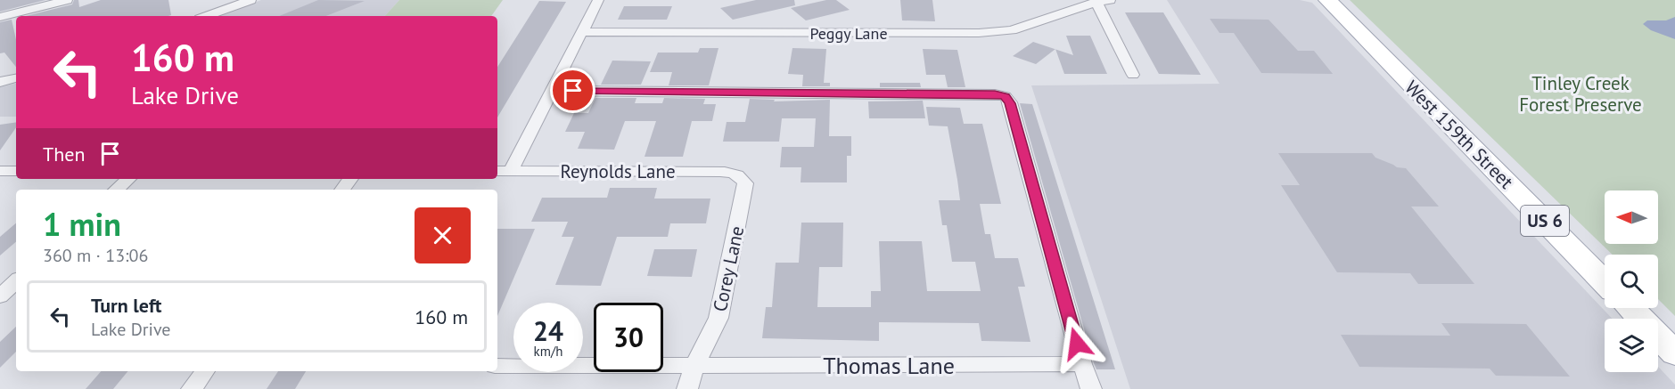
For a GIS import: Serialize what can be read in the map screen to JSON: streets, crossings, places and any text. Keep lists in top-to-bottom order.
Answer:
{
  "streets": {
    "main road": ["West 159th Street", "US 6"],
    "street": [
      "Peggy Lane",
      "Reynolds Lane",
      "Corey Lane",
      "Thomas Lane"
    ]
  },
  "crossings": [
    ["Reynolds Lane", "Corey Lane"],
    ["Corey Lane", "Thomas Lane"]
  ],
  "parks": ["Tinley Creek Forest Preserve"],
  "north": "left",
  "page": {
    "turn": ["160 m", "Lake Drive"],
    "then": "Then",
    "heading": ["1 min", "360 m · 13:06"],
    "list": [
      {
        "name": "Turn left",
        "note": "Lake Drive",
        "value": "160 m"
      }
    ],
    "speed": "24 km/h",
    "limit": "30"
  }
}
